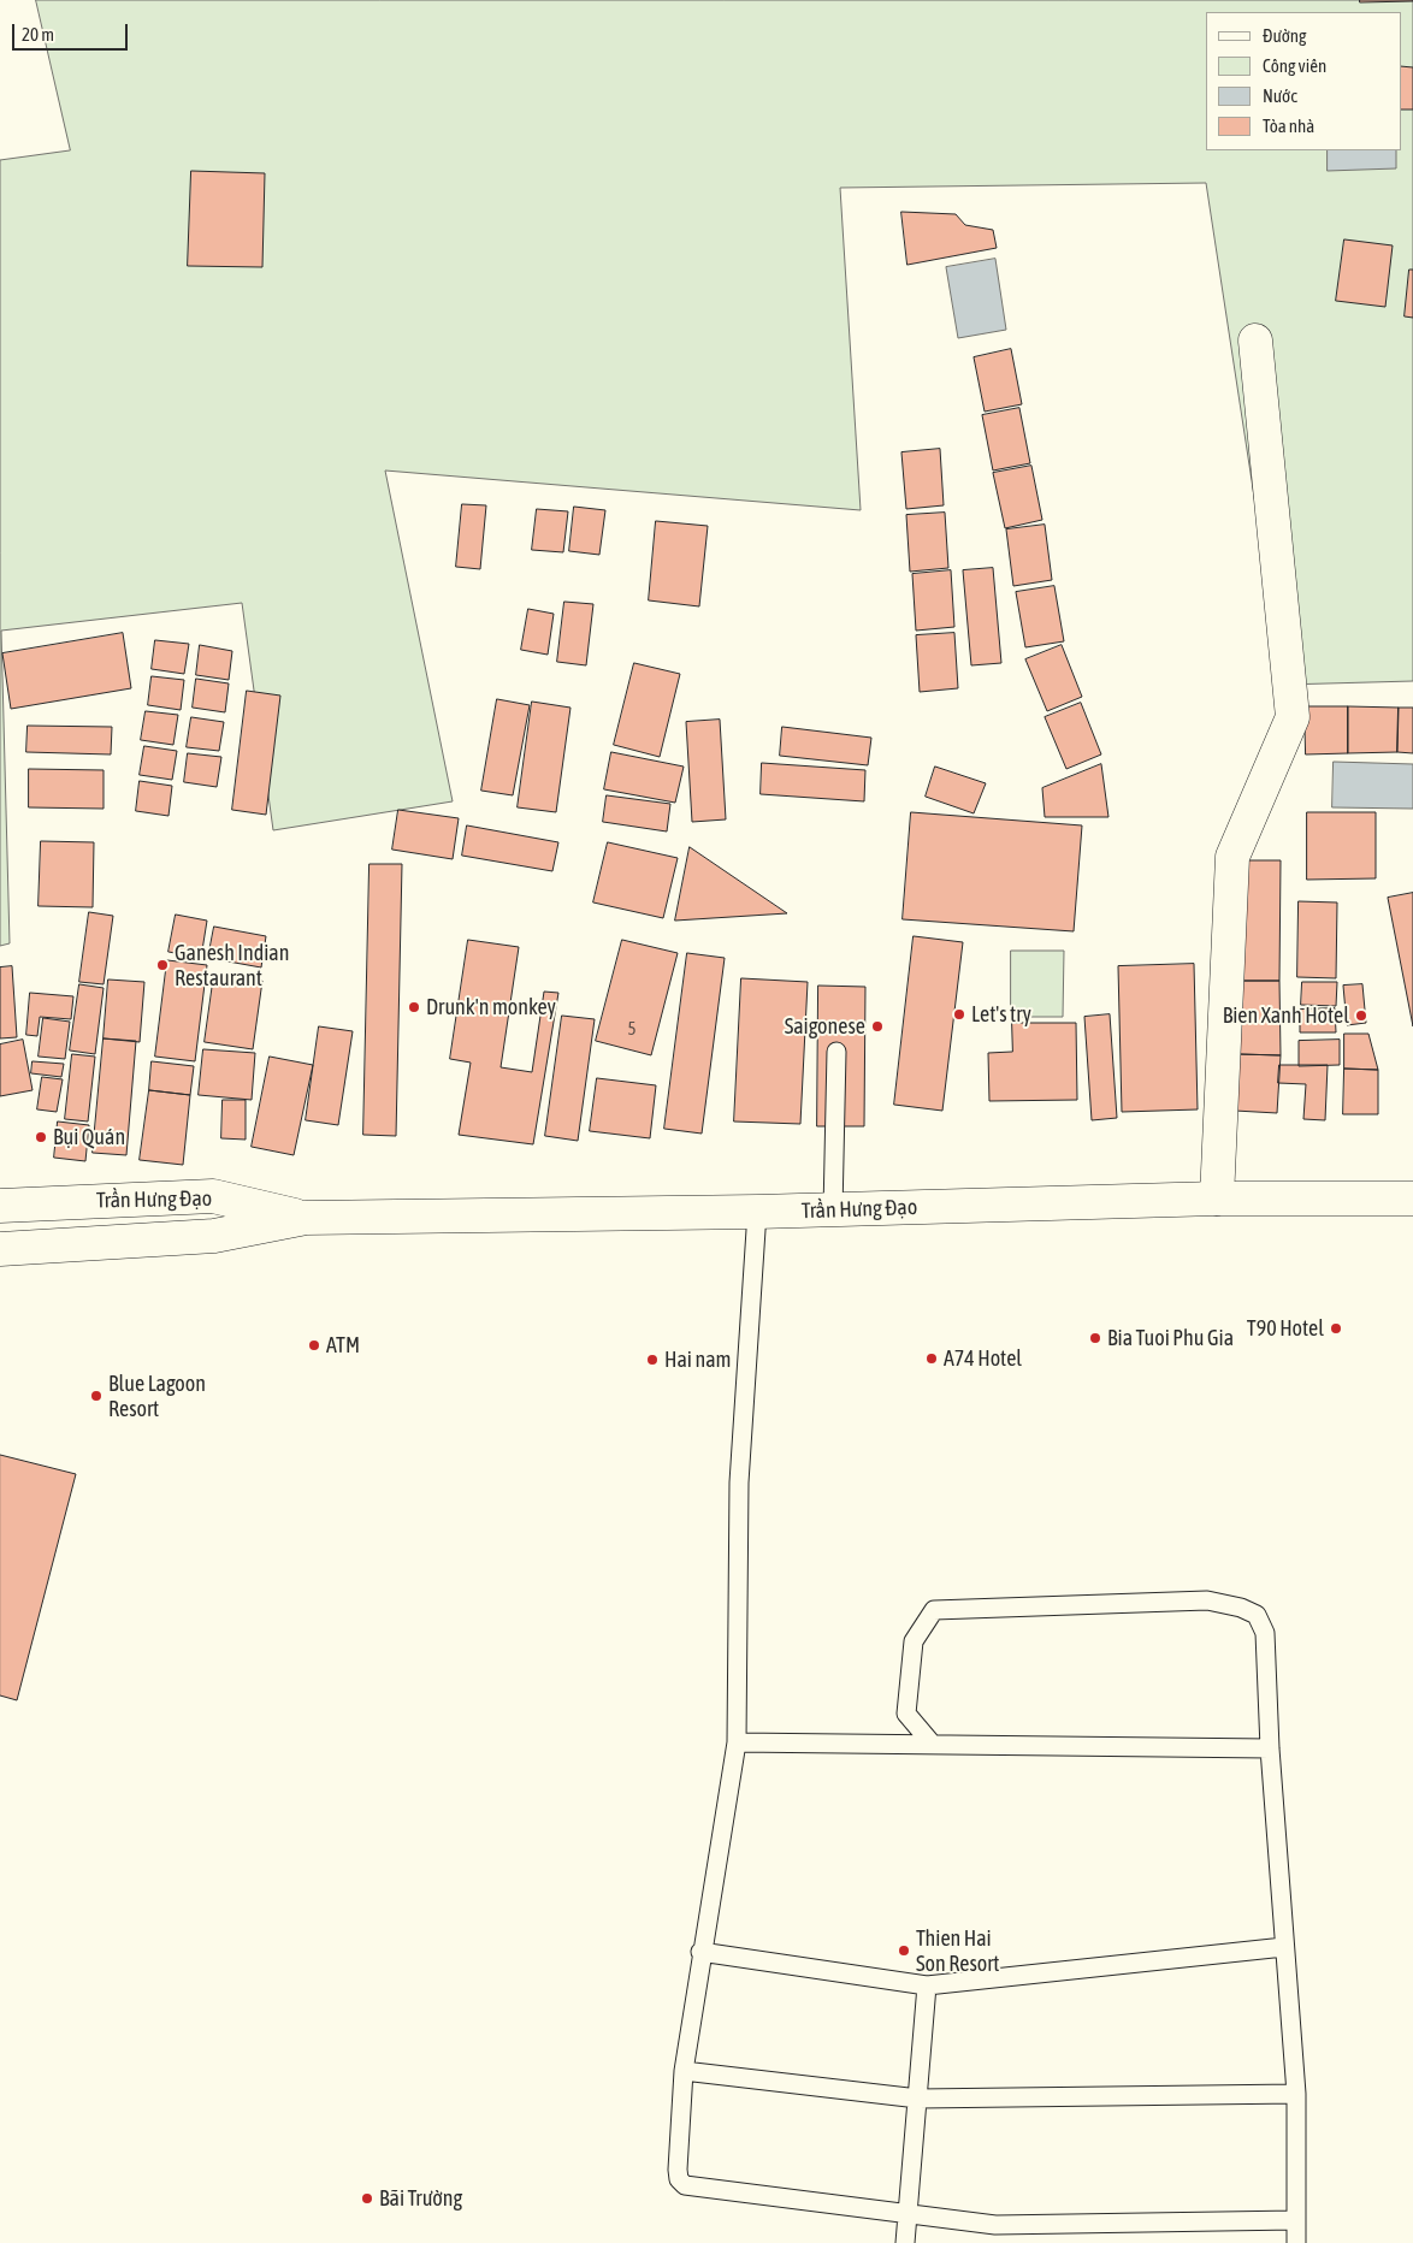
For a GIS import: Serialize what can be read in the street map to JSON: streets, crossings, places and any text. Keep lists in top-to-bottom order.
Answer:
{
  "streets": {
    "main road": ["Trần Hưng Đạo"]
  },
  "places": [
    "Ganesh Indian Restaurant",
    "Drunk'n monkey",
    "Let's try",
    "Bien Xanh Hotel",
    "Saigonese",
    "Bụi Quán",
    "T90 Hotel",
    "Bia Tuoi Phu Gia",
    "ATM",
    "A74 Hotel",
    "Hai nam",
    "Blue Lagoon Resort",
    "Thien Hai Son Resort",
    "Bãi Trường"
  ],
  "house_numbers": ["5"],
  "legend": [
    "Đường",
    "Công viên",
    "Nước",
    "Tòa nhà"
  ],
  "scale_bar": "20 m"
}
